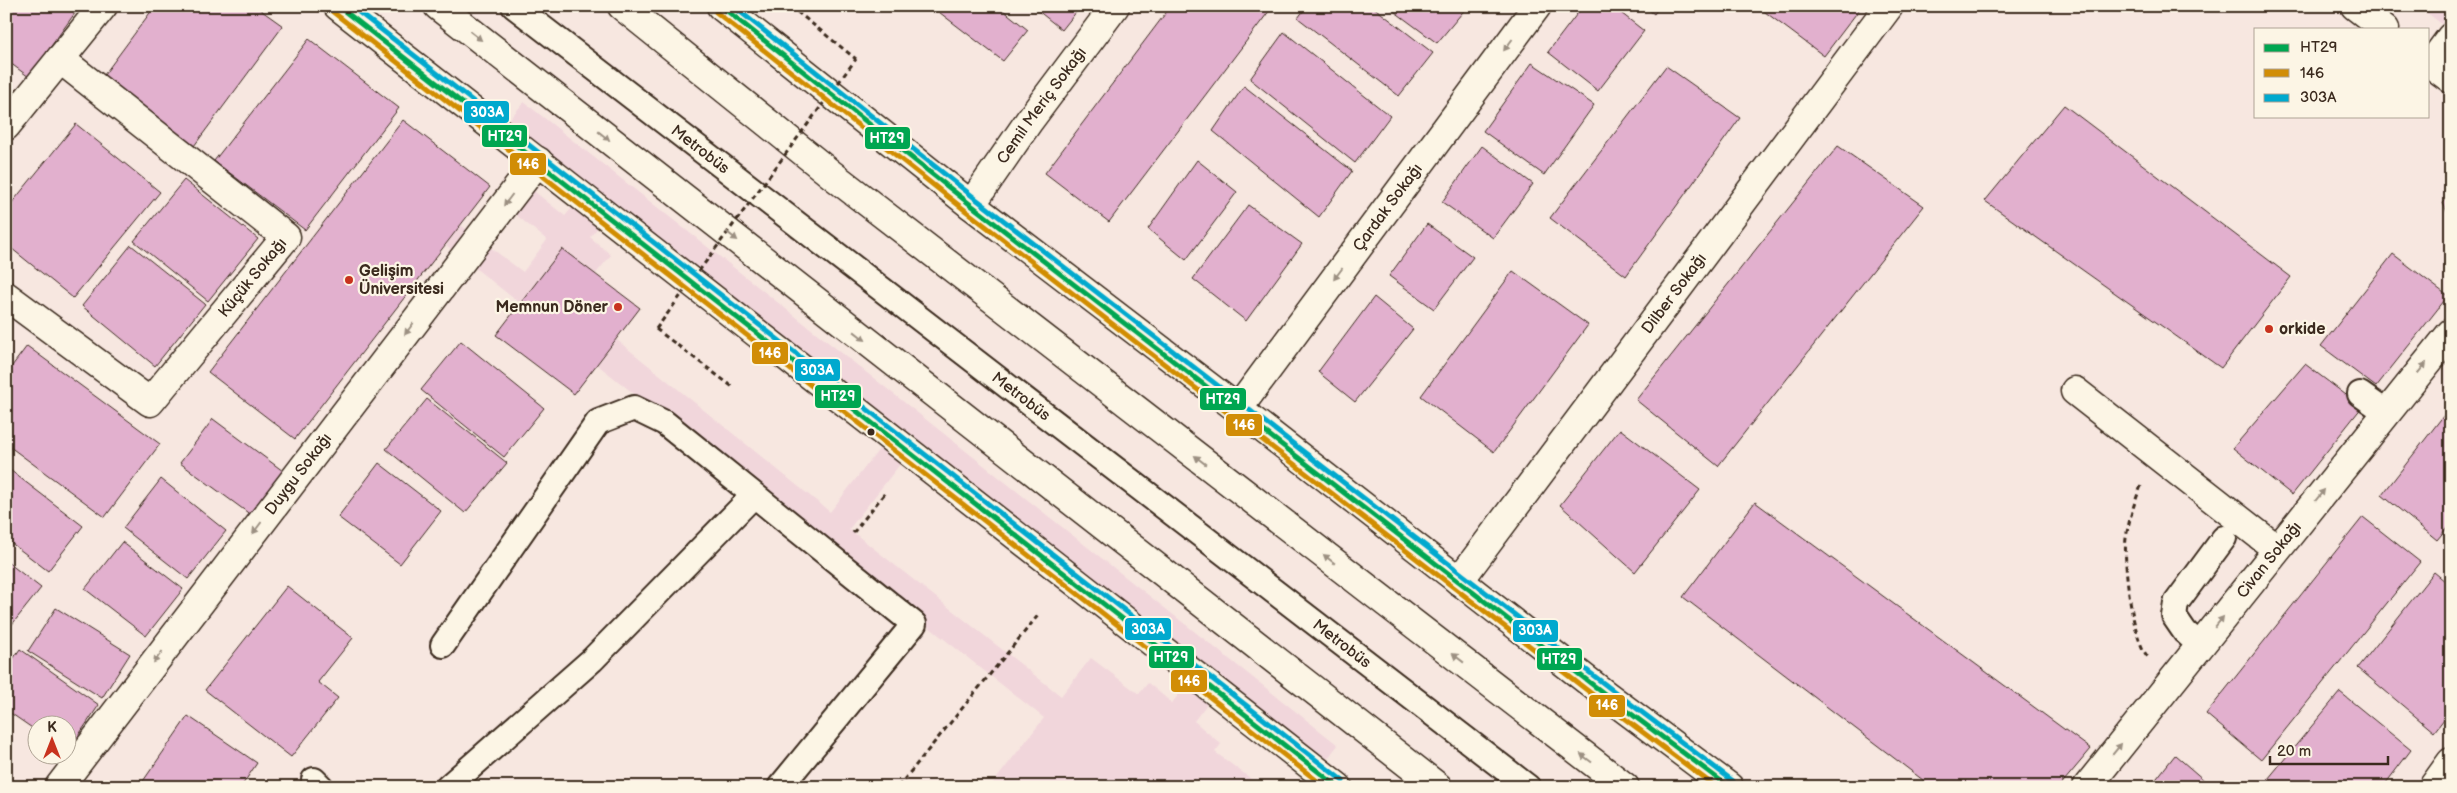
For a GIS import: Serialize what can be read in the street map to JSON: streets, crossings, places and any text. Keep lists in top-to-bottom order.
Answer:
{
  "streets": {
    "main road": [
      "Cemil Meriç Sokağı",
      "Çardak Sokağı",
      "Küçük Sokağı",
      "Dilber Sokağı",
      "Duygu Sokağı",
      "Civan Sokağı"
    ],
    "lane": ["Metrobüs"]
  },
  "one_way": ["Çardak Sokağı", "Duygu Sokağı", "Civan Sokağı"],
  "places": ["Gelişim Üniversitesi", "Memnun Döner", "orkide"],
  "lines": ["transit line HT29", "transit line 303A", "transit line 146"],
  "legend": ["HT29", "146", "303A"],
  "scale_bar": "20 m",
  "north": "top"
}
